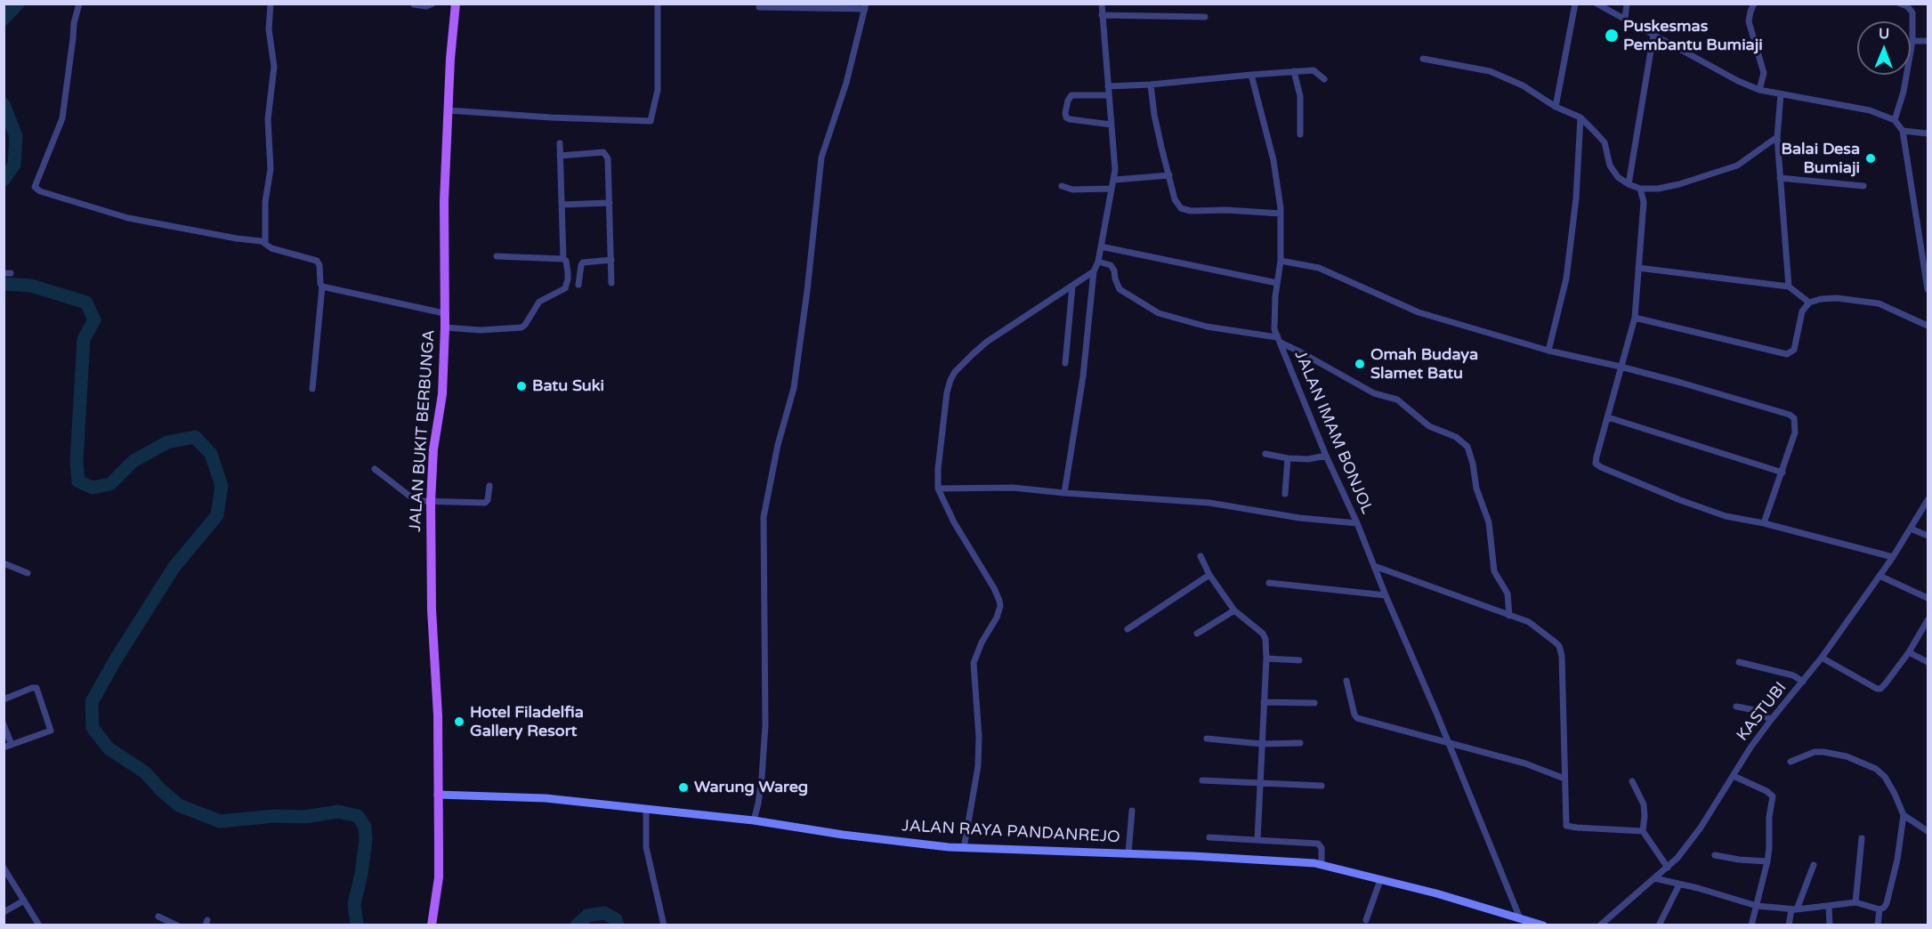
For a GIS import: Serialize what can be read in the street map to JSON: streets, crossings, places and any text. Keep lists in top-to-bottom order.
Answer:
{
  "streets": {
    "main road": ["JALAN BUKIT BERBUNGA", "JALAN RAYA PANDANREJO"],
    "street": ["JALAN IMAM BONJOL", "KASTUBI"]
  },
  "crossings": [
    ["JALAN BUKIT BERBUNGA", "JALAN RAYA PANDANREJO"],
    ["JALAN IMAM BONJOL", "JALAN RAYA PANDANREJO"]
  ],
  "places": [
    "Puskesmas Pembantu Bumiaji",
    "Balai Desa Bumiaji",
    "Omah Budaya Slamet Batu",
    "Batu Suki",
    "Hotel Filadelfia Gallery Resort",
    "Warung Wareg"
  ],
  "north": "top"
}
